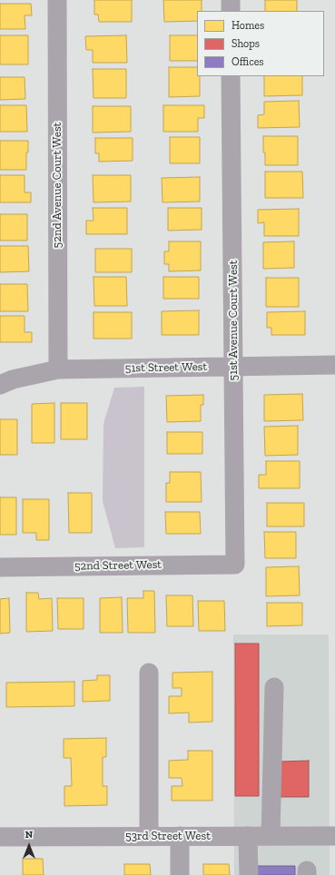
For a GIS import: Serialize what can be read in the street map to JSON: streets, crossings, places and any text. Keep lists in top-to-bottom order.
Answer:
{
  "streets": {
    "street": [
      "52nd Avenue Court West",
      "51st Avenue Court West",
      "51st Street West",
      "52nd Street West",
      "53rd Street West"
    ]
  },
  "crossings": [
    ["52nd Avenue Court West", "51st Street West"],
    ["51st Avenue Court West", "51st Street West"],
    ["51st Avenue Court West", "52nd Street West"]
  ],
  "legend": ["Homes", "Shops", "Offices"],
  "north": "top"
}
